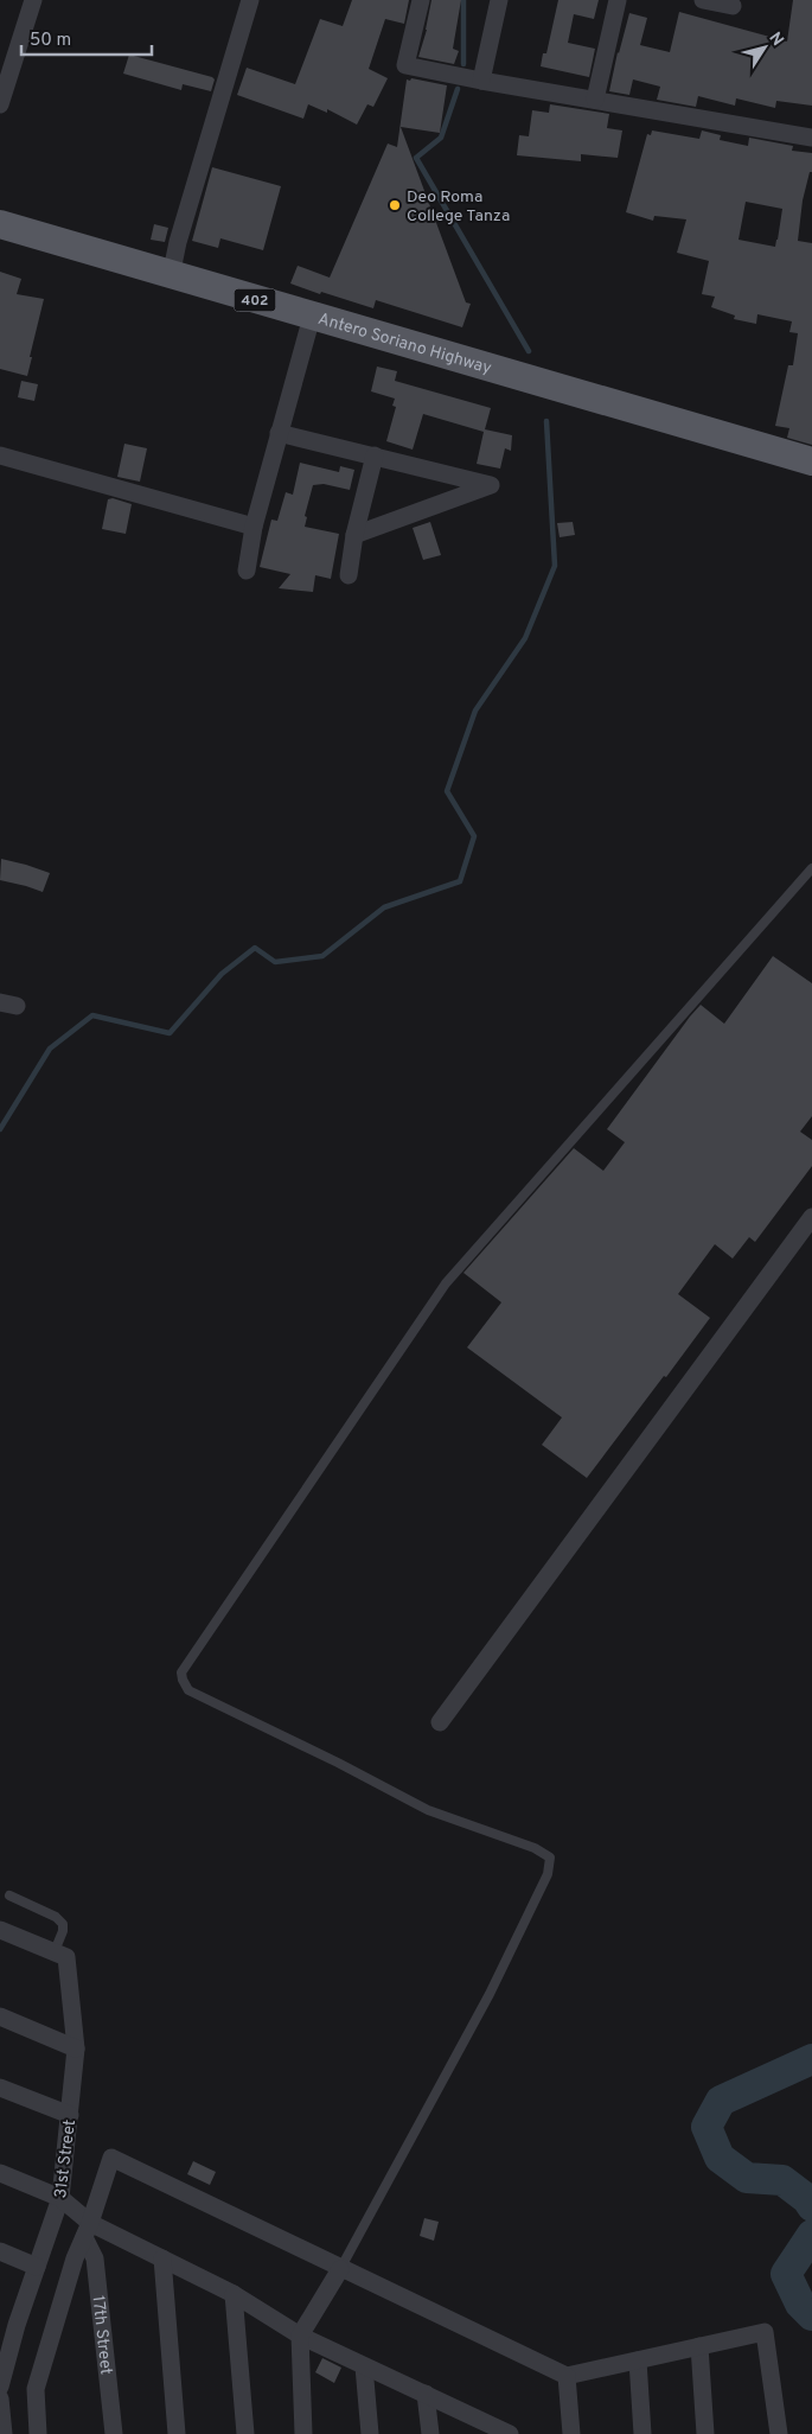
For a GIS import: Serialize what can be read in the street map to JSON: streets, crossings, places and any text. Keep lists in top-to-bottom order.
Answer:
{
  "streets": {
    "main road": ["402", "Antero Soriano Highway"],
    "street": ["31st Street", "17th Street"]
  },
  "places": ["Deo Roma College Tanza"],
  "scale_bar": "50 m",
  "north": "top right"
}
